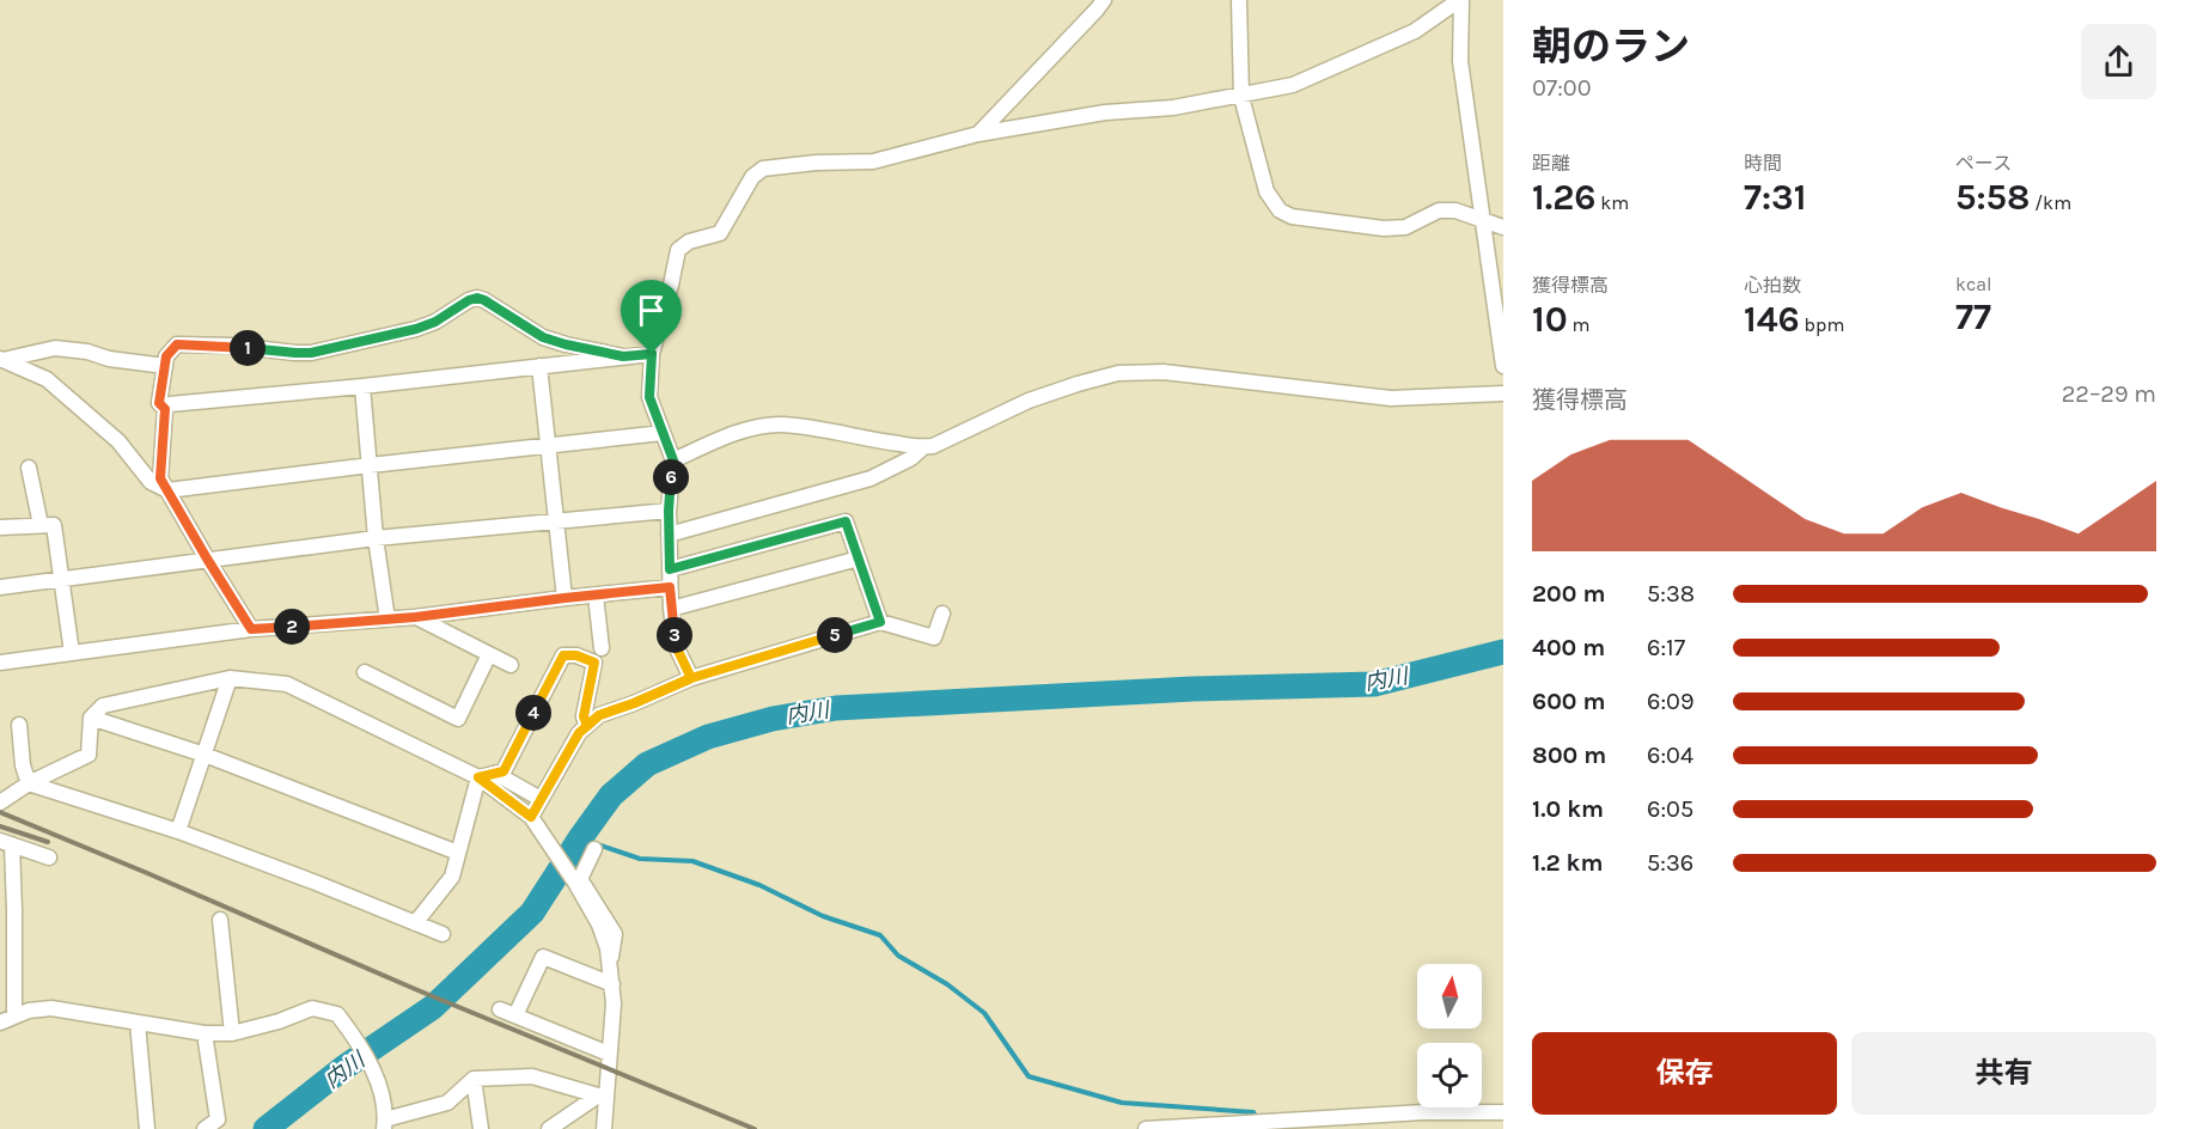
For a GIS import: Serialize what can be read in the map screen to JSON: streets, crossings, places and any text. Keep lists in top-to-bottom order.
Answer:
{
  "water": ["内川"],
  "north": "top",
  "page": {
    "heading": ["朝のラン", "07:00"],
    "stats": [
      ["距離", "1.26 km"],
      ["時間", "7:31"],
      ["ペース", "5:58 /km"],
      ["獲得標高", "10 m"],
      ["心拍数", "146 bpm"],
      ["kcal", "77"]
    ],
    "pins": [
      "1",
      "6",
      "2",
      "3",
      "5",
      "4"
    ],
    "chart": ["獲得標高", "22–29 m"],
    "list": [
      {
        "name": "200 m",
        "note": "5:38"
      },
      {
        "name": "400 m",
        "note": "6:17"
      },
      {
        "name": "600 m",
        "note": "6:09"
      },
      {
        "name": "800 m",
        "note": "6:04"
      },
      {
        "name": "1.0 km",
        "note": "6:05"
      },
      {
        "name": "1.2 km",
        "note": "5:36"
      }
    ],
    "buttons": ["保存", "共有"]
  }
}
